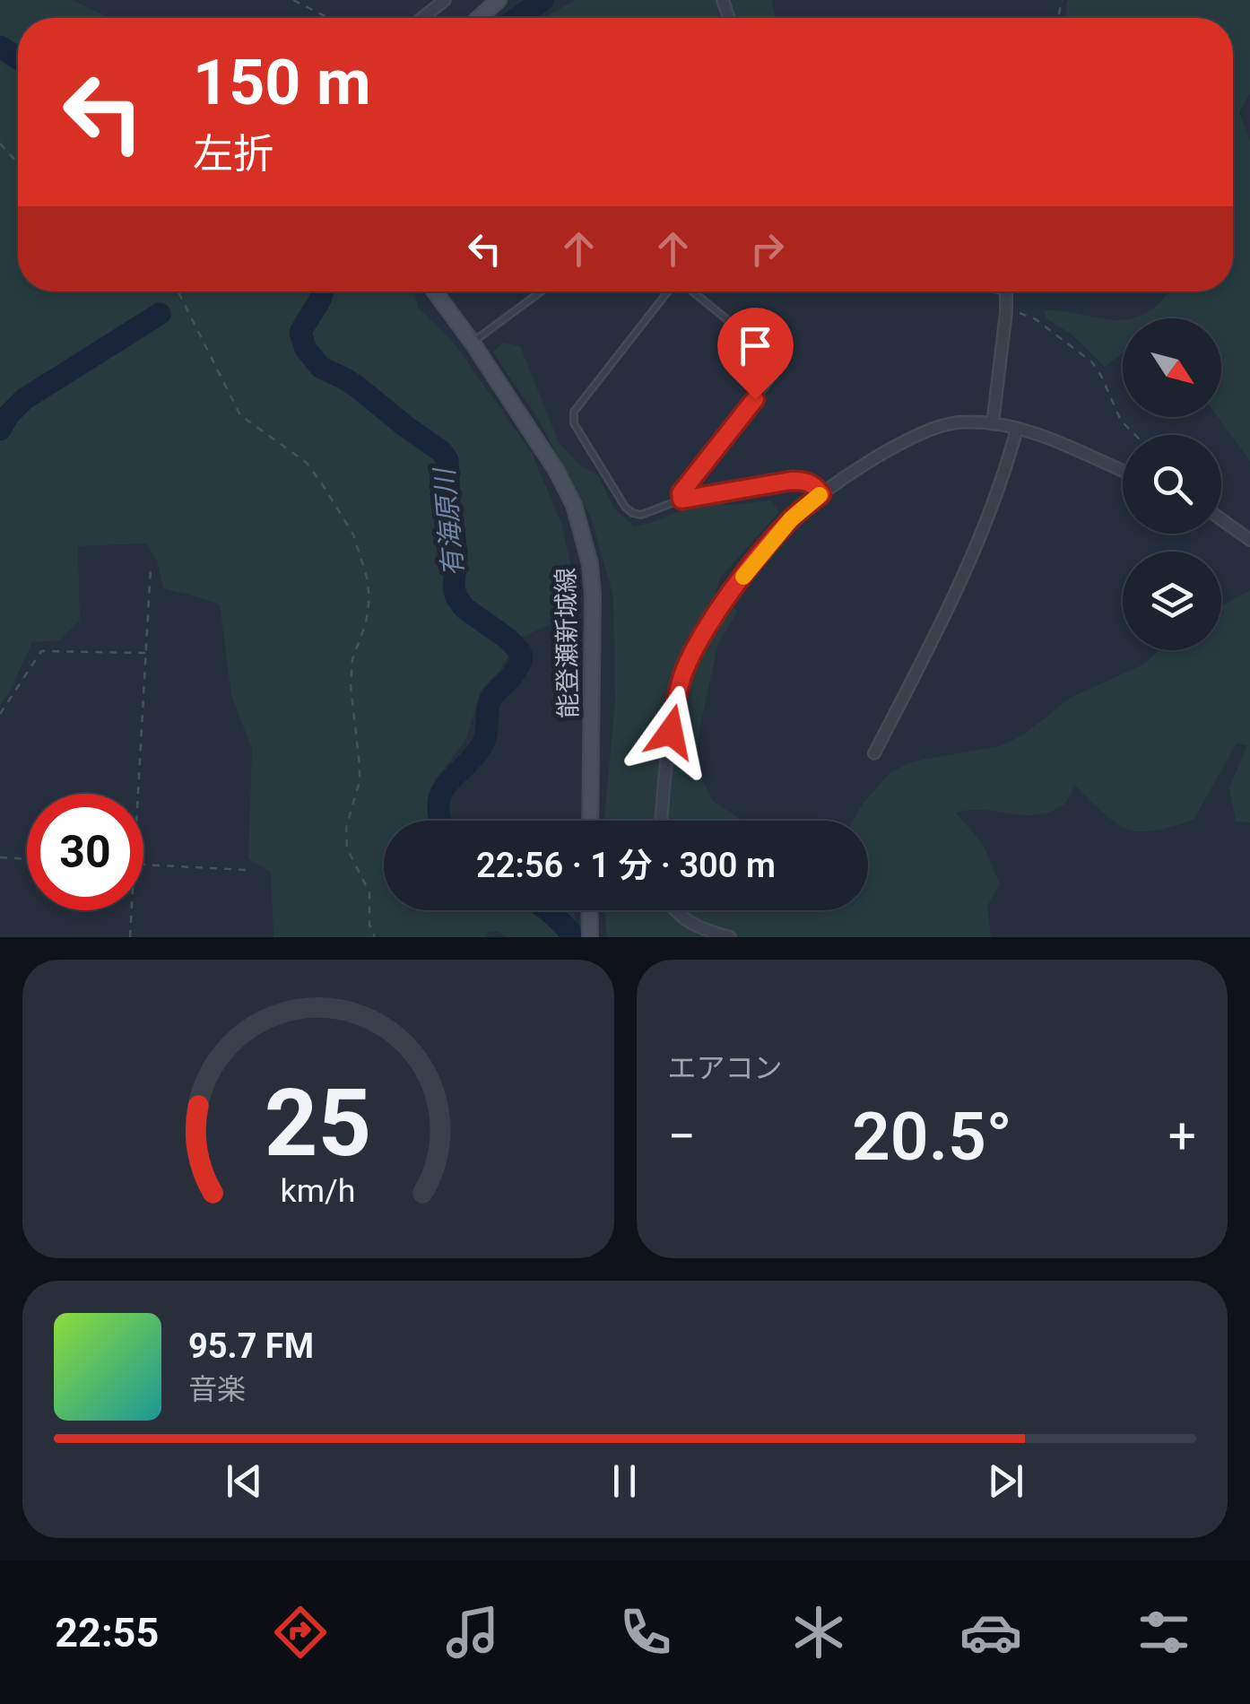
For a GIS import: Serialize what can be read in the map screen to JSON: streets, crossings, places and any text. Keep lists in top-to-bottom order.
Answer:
{
  "streets": {
    "main road": ["能登瀬新城線"]
  },
  "water": ["有海原川"],
  "north": "bottom right",
  "page": {
    "turn": ["150 m", "左折"],
    "limit": "30",
    "trip": "22:56 · 1 分 · 300 m",
    "tile": "エアコン",
    "heat": ["−", "20.5°", "+"],
    "song": ["95.7 FM", "音楽"],
    "tabs": "22:55",
    "gauge": ["25", "km/h"]
  }
}
